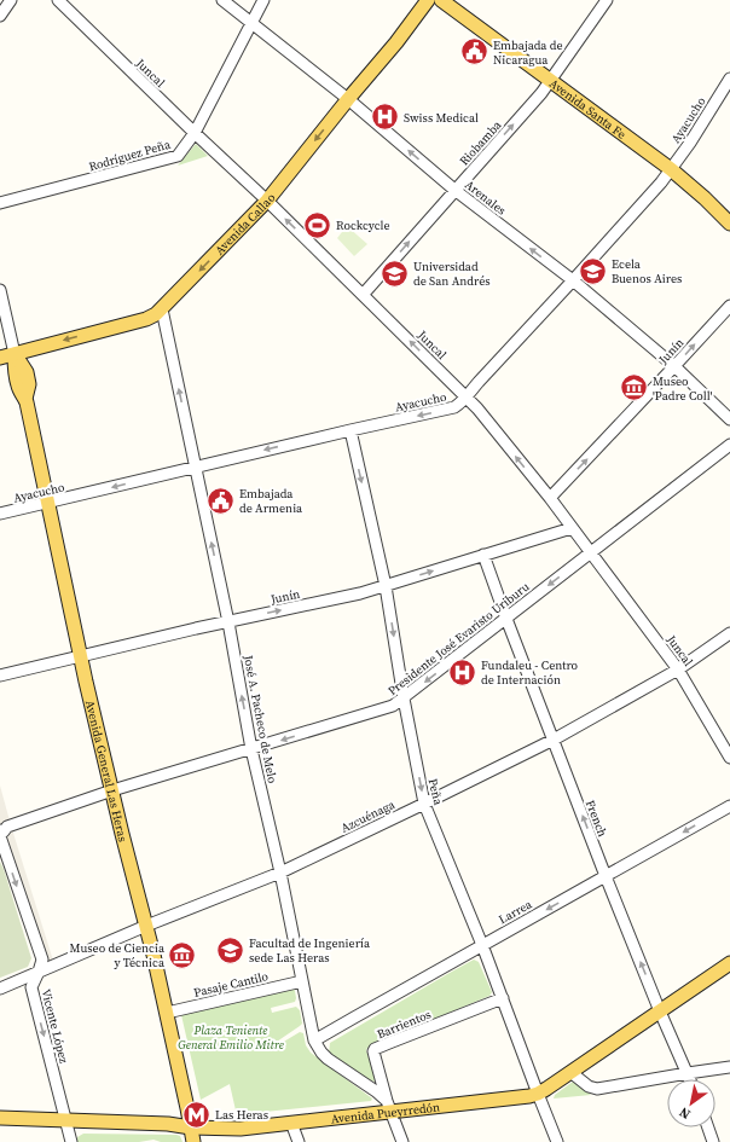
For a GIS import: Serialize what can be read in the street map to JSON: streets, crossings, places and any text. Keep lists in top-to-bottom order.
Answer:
{
  "streets": {
    "main road": [
      "Avenida Santa Fe",
      "Avenida Callao",
      "Avenida General Las Heras",
      "Avenida Pueyrredón"
    ],
    "street": [
      "Juncal",
      "Ayacucho",
      "Riobamba",
      "Rodríguez Peña",
      "Arenales",
      "Junín",
      "Presidente José Evaristo Uriburu",
      "José A. Pacheco de Melo",
      "Peña",
      "Azcuénaga",
      "French",
      "Larrea",
      "Pasaje Cantilo",
      "Barrientos",
      "Vicente López"
    ]
  },
  "crossings": [
    ["Juncal", "Ayacucho"],
    ["Juncal", "Riobamba"],
    ["Juncal", "Rodríguez Peña"],
    ["Juncal", "Avenida Callao"],
    ["Juncal", "Junín"],
    ["Juncal", "Presidente José Evaristo Uriburu"],
    ["Juncal", "Azcuénaga"],
    ["Avenida Santa Fe", "Ayacucho"],
    ["Avenida Santa Fe", "Riobamba"],
    ["Ayacucho", "Arenales"],
    ["Ayacucho", "José A. Pacheco de Melo"],
    ["Ayacucho", "Avenida General Las Heras"],
    ["Ayacucho", "Peña"],
    ["Riobamba", "Arenales"],
    ["Rodríguez Peña", "Arenales"],
    ["Arenales", "Avenida Callao"],
    ["Arenales", "Junín"],
    ["Avenida Callao", "José A. Pacheco de Melo"],
    ["Avenida Callao", "Avenida General Las Heras"],
    ["Junín", "José A. Pacheco de Melo"],
    ["Junín", "Avenida General Las Heras"],
    ["Junín", "Peña"],
    ["Junín", "French"],
    ["Presidente José Evaristo Uriburu", "José A. Pacheco de Melo"],
    ["Presidente José Evaristo Uriburu", "Avenida General Las Heras"],
    ["Presidente José Evaristo Uriburu", "Peña"],
    ["Presidente José Evaristo Uriburu", "French"],
    ["José A. Pacheco de Melo", "Azcuénaga"],
    ["José A. Pacheco de Melo", "Larrea"],
    ["José A. Pacheco de Melo", "Pasaje Cantilo"],
    ["José A. Pacheco de Melo", "Barrientos"],
    ["José A. Pacheco de Melo", "Avenida Pueyrredón"],
    ["Avenida General Las Heras", "Azcuénaga"],
    ["Avenida General Las Heras", "Pasaje Cantilo"],
    ["Avenida General Las Heras", "Avenida Pueyrredón"],
    ["Peña", "Azcuénaga"],
    ["Peña", "Larrea"],
    ["Peña", "Barrientos"],
    ["Peña", "Avenida Pueyrredón"],
    ["Azcuénaga", "French"],
    ["Azcuénaga", "Vicente López"],
    ["French", "Larrea"],
    ["French", "Avenida Pueyrredón"],
    ["Barrientos", "Avenida Pueyrredón"],
    ["Vicente López", "Avenida Pueyrredón"]
  ],
  "one_way": [
    "Juncal",
    "Ayacucho",
    "Riobamba",
    "Arenales",
    "Avenida Callao",
    "Junín",
    "Presidente José Evaristo Uriburu",
    "José A. Pacheco de Melo",
    "Peña",
    "French",
    "Larrea",
    "Vicente López"
  ],
  "parks": ["Plaza Teniente General Emilio Mitre"],
  "places": {
    "public building": ["Embajada de Nicaragua", "Embajada de Armenia"],
    "hospital": ["Swiss Medical", "Fundaleu - Centro de Internación"],
    "sports": ["Rockcycle"],
    "school or university": ["Ecela Buenos Aires", "Universidad de San Andrés", "Facultad de Ingeniería sede Las Heras"],
    "museum": ["Museo 'Padre Coll'", "Museo de Ciencia y Técnica"],
    "metro station": ["Las Heras"]
  },
  "north": "bottom left"
}
